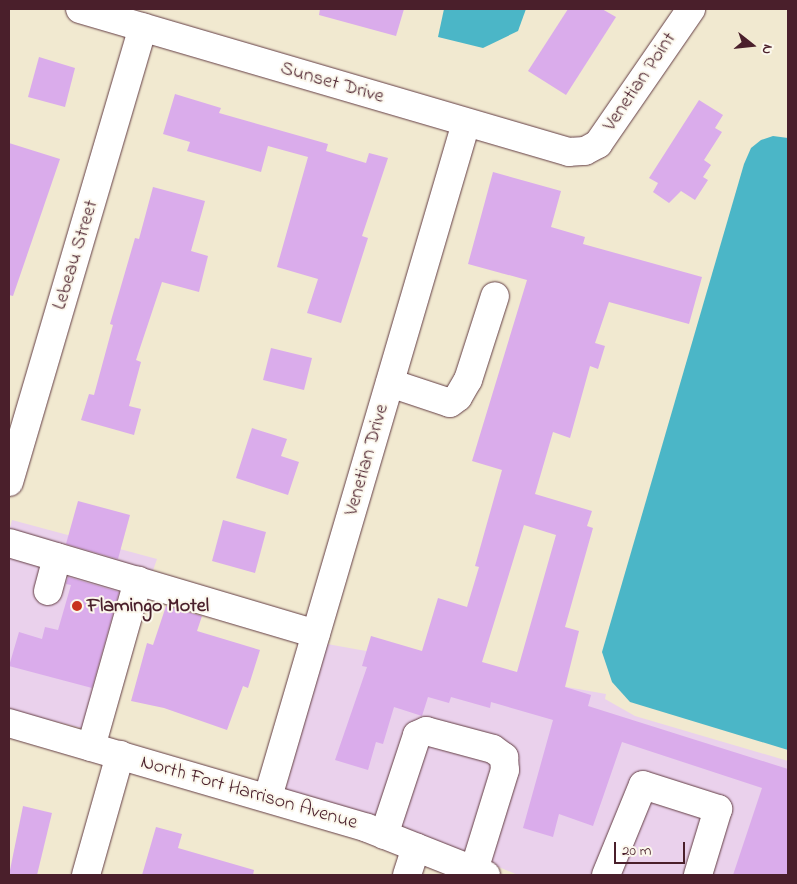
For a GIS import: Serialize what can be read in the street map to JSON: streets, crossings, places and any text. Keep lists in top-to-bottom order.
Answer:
{
  "streets": {
    "street": [
      "Venetian Point",
      "Sunset Drive",
      "Lebeau Street",
      "Venetian Drive",
      "North Fort Harrison Avenue"
    ]
  },
  "crossings": [
    ["Venetian Point", "Sunset Drive"],
    ["Sunset Drive", "Lebeau Street"],
    ["Sunset Drive", "Venetian Drive"],
    ["Venetian Drive", "North Fort Harrison Avenue"]
  ],
  "places": ["Flamingo Motel"],
  "scale_bar": "20 m",
  "north": "right"
}
